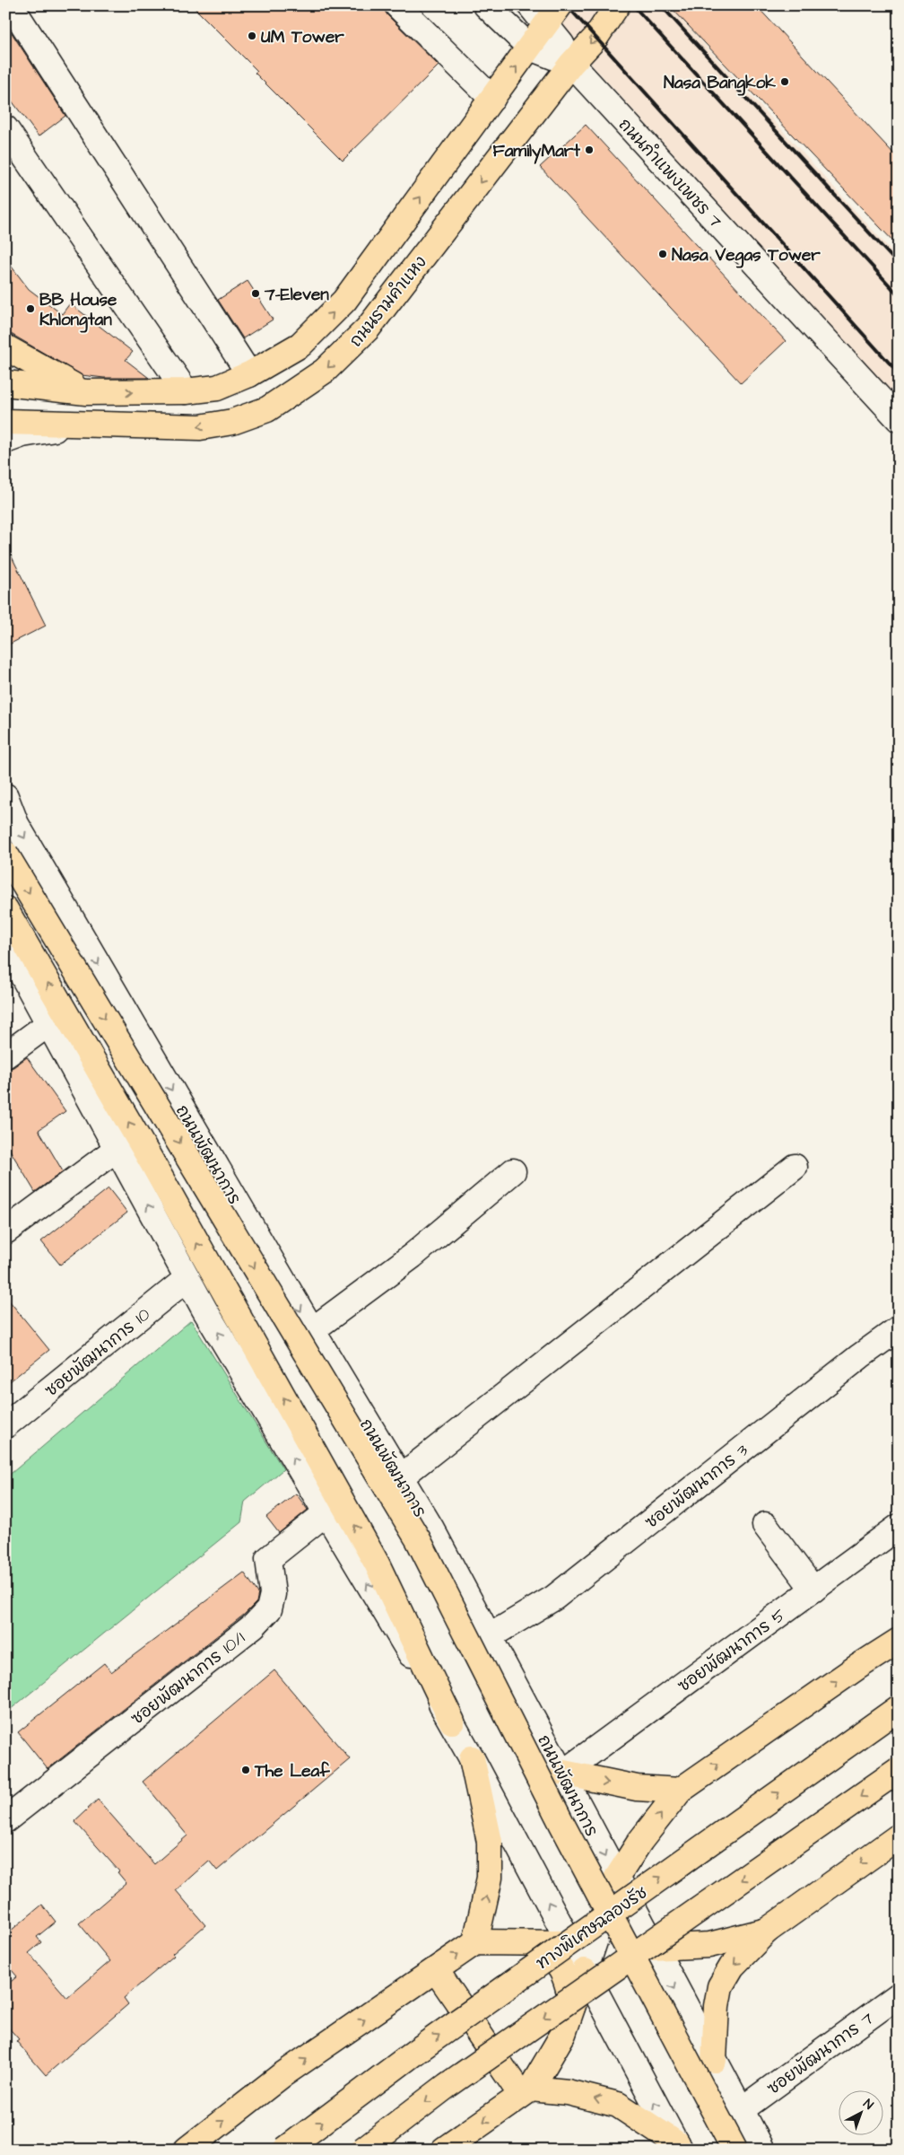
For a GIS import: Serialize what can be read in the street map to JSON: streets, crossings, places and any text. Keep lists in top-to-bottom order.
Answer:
{
  "streets": {
    "main road": ["ถนนรามคำแหง", "ถนนพัฒนาการ", "ทางพิเศษฉลองรัช"],
    "street": [
      "ถนนกำแพงเพชร 7",
      "ซอยพัฒนาการ 10",
      "ซอยพัฒนาการ 3",
      "ซอยพัฒนาการ 5",
      "ซอยพัฒนาการ 10/1",
      "ซอยพัฒนาการ 7"
    ]
  },
  "crossings": [
    ["ถนนกำแพงเพชร 7", "ถนนรามคำแหง"],
    ["ถนนพัฒนาการ", "ซอยพัฒนาการ 3"],
    ["ถนนพัฒนาการ", "ซอยพัฒนาการ 5"],
    ["ถนนพัฒนาการ", "ซอยพัฒนาการ 7"]
  ],
  "places": [
    "UM Tower",
    "Nasa Bangkok",
    "FamilyMart",
    "Nasa Vegas Tower",
    "7-Eleven",
    "BB House Khlongtan",
    "The Leaf"
  ],
  "north": "top right"
}
